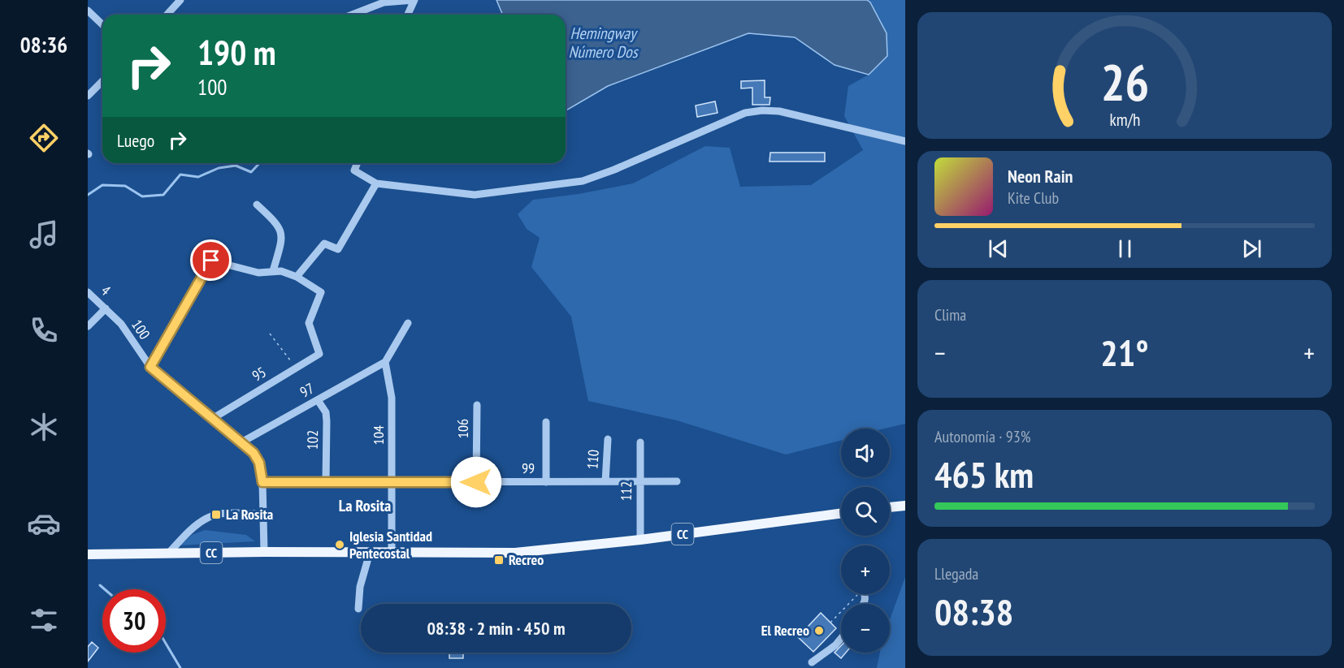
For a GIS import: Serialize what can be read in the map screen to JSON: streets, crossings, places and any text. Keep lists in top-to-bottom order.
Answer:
{
  "streets": {
    "main road": ["CC"],
    "street": [
      "4",
      "100",
      "95",
      "97",
      "106",
      "104",
      "102",
      "110",
      "99",
      "112"
    ]
  },
  "crossings": [
    ["4", "100"],
    ["100", "95"],
    ["100", "97"],
    ["100", "99"],
    ["100", "CC"],
    ["97", "104"],
    ["97", "102"],
    ["106", "99"],
    ["104", "99"],
    ["104", "CC"],
    ["102", "99"],
    ["110", "99"],
    ["99", "112"],
    ["112", "CC"]
  ],
  "districts": ["La Rosita"],
  "water": ["Hemingway Número Dos"],
  "places": {
    "transit": ["La Rosita", "Recreo"],
    "other": ["Iglesia Santidad Pentecostal", "El Recreo"]
  },
  "page": {
    "tabs": "08:36",
    "turn": ["190 m", "100"],
    "then": "Luego",
    "song": ["Neon Rain", "Kite Club"],
    "tile": [
      "Clima",
      ["Autonomía · 93%", "465 km"],
      ["Llegada", "08:38"]
    ],
    "heat": ["−", "21°", "+"],
    "map_buttons": ["+", "−"],
    "limit": "30",
    "trip": "08:38 · 2 min · 450 m",
    "gauge": ["26", "km/h"]
  }
}
